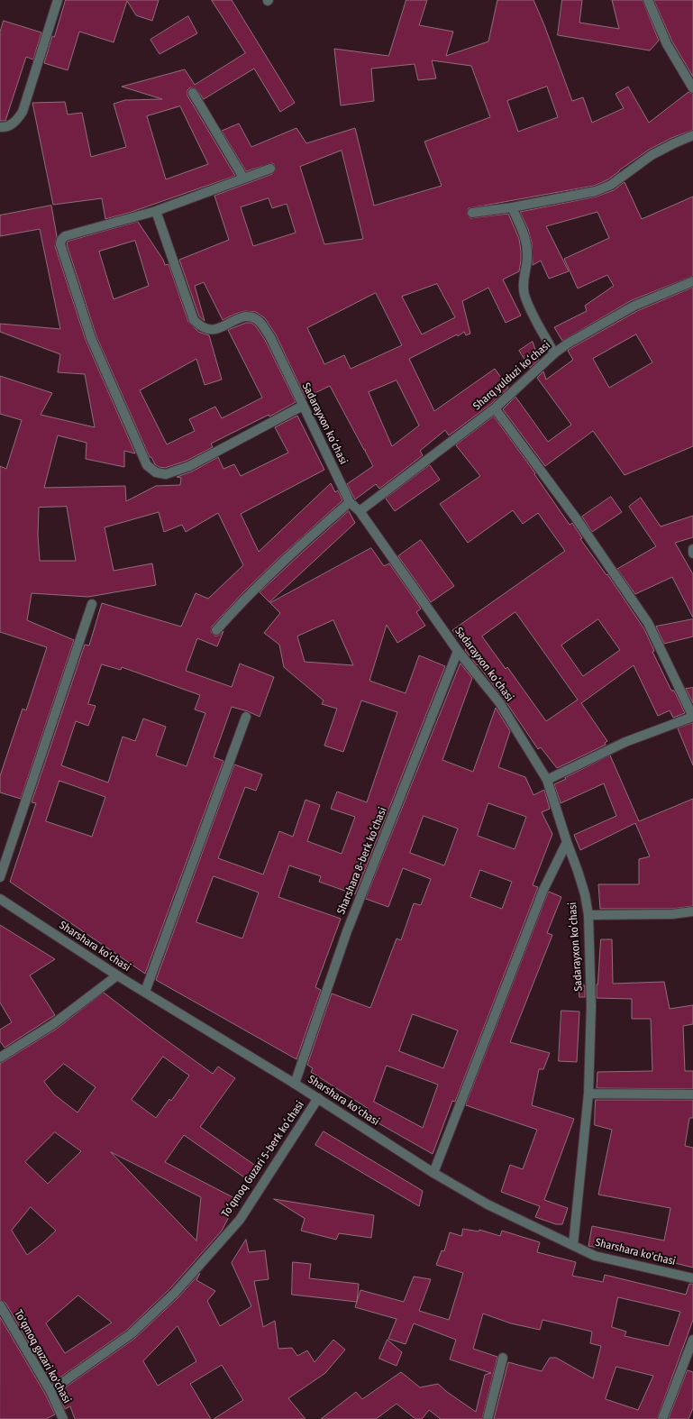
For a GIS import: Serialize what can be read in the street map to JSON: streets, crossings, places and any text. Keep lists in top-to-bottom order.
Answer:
{
  "streets": {
    "street": [
      "Sharq yulduzi koʻchasi",
      "Sadarayxon koʻchasi",
      "Sharshara 8-berk koʻchasi",
      "Sharshara ko'chasi",
      "Toʻqmoq Guzari 5-berk koʻchasi",
      "To'qmoq guzari ko'chasi"
    ]
  },
  "crossings": [
    ["Sharq yulduzi koʻchasi", "Sadarayxon koʻchasi"],
    ["Sadarayxon koʻchasi", "Sharshara 8-berk koʻchasi"],
    ["Sadarayxon koʻchasi", "Sharshara ko'chasi"],
    ["Sharshara 8-berk koʻchasi", "Sharshara ko'chasi"],
    ["Sharshara ko'chasi", "Toʻqmoq Guzari 5-berk koʻchasi"],
    ["Toʻqmoq Guzari 5-berk koʻchasi", "To'qmoq guzari ko'chasi"]
  ]
}
